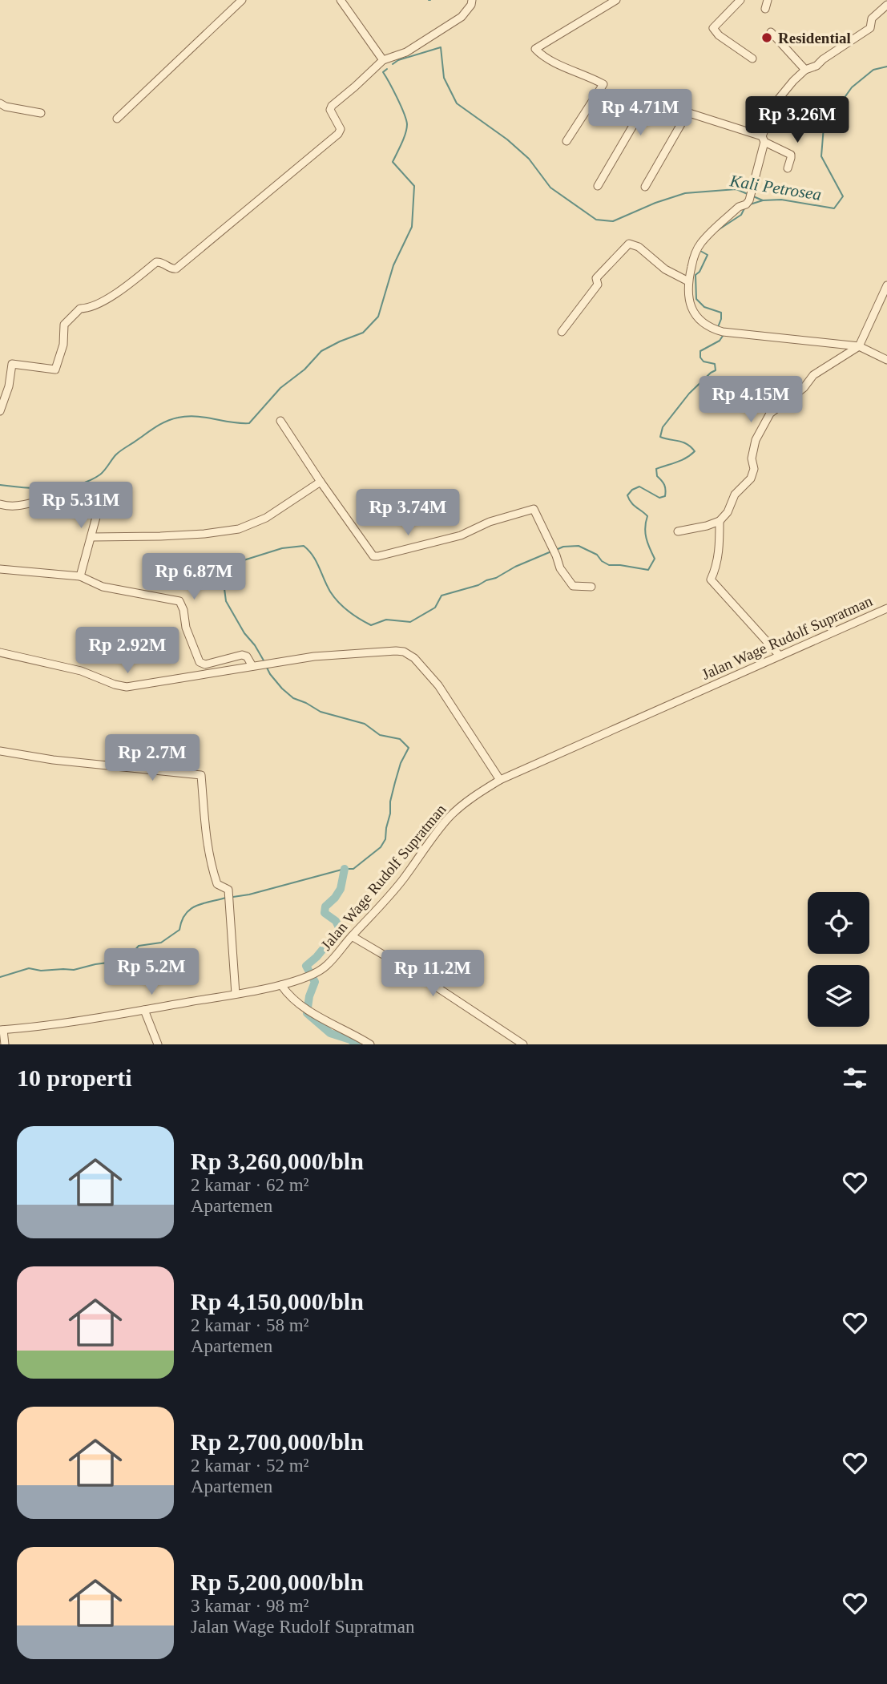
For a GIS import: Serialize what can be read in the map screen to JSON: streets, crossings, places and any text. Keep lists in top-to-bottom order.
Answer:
{
  "streets": {
    "street": ["Jalan Wage Rudolf Supratman"]
  },
  "water": ["Kali Petrosea"],
  "places": ["Residential"],
  "page": {
    "price": [
      "Rp 4.71M",
      "Rp 3.26M",
      "Rp 4.15M",
      "Rp 5.31M",
      "Rp 3.74M",
      "Rp 6.87M",
      "Rp 2.92M",
      "Rp 2.7M",
      "Rp 5.2M",
      "Rp 11.2M"
    ],
    "heading": "10 properti",
    "list": [
      {
        "name": "Rp 3,260,000/bln",
        "note": "2 kamar · 62 m² · Apartemen"
      },
      {
        "name": "Rp 4,150,000/bln",
        "note": "2 kamar · 58 m² · Apartemen"
      },
      {
        "name": "Rp 2,700,000/bln",
        "note": "2 kamar · 52 m² · Apartemen"
      },
      {
        "name": "Rp 5,200,000/bln",
        "note": "3 kamar · 98 m² · Jalan Wage Rudolf Supratman"
      }
    ]
  }
}
